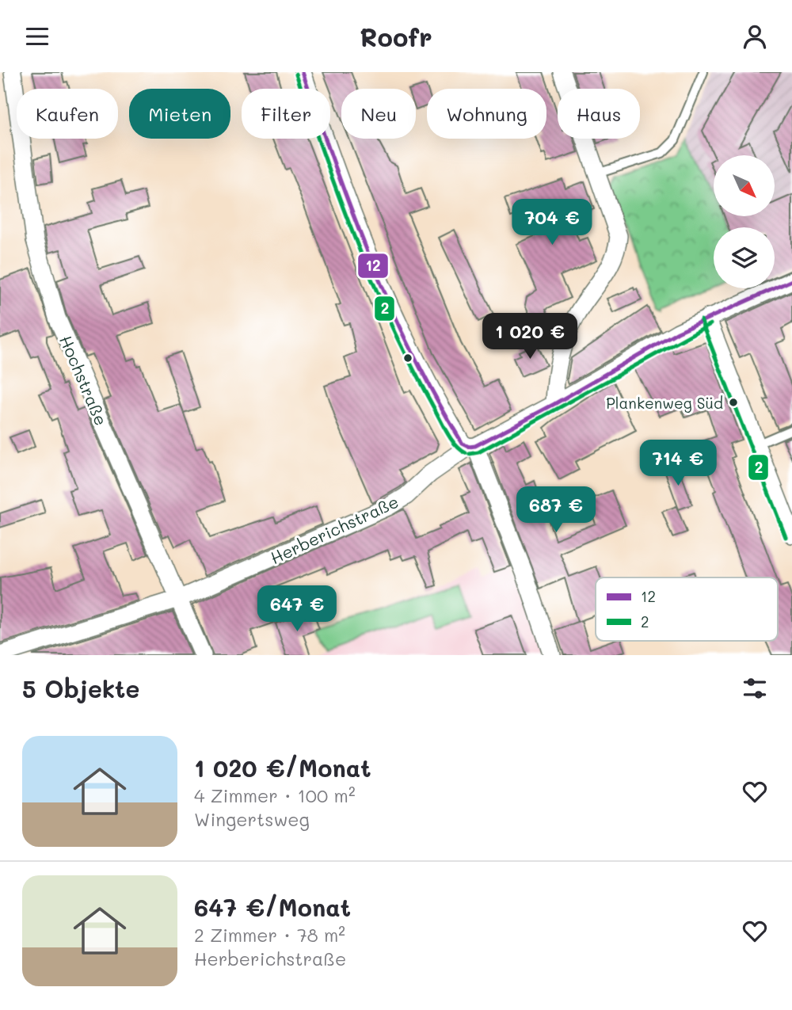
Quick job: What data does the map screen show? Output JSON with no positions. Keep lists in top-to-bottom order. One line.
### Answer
{"streets":{"street":["Hochstraße","Herberichstraße"]},"crossings":[["Hochstraße","Herberichstraße"]],"places":["Plankenweg Süd"],"lines":["transit line 12","transit line 2"],"legend":["12","2"],"north":"bottom right","page":{"header":"Roofr","chip":["Kaufen","Mieten","Filter","Neu","Wohnung","Haus"],"price":["704 €","1 020 €","714 €","687 €","647 €"],"heading":"5 Objekte","list":[{"name":"1 020 €/Monat","note":"4 Zimmer · 100 m² · Wingertsweg"},{"name":"647 €/Monat","note":"2 Zimmer · 78 m² · Herberichstraße"}]}}
